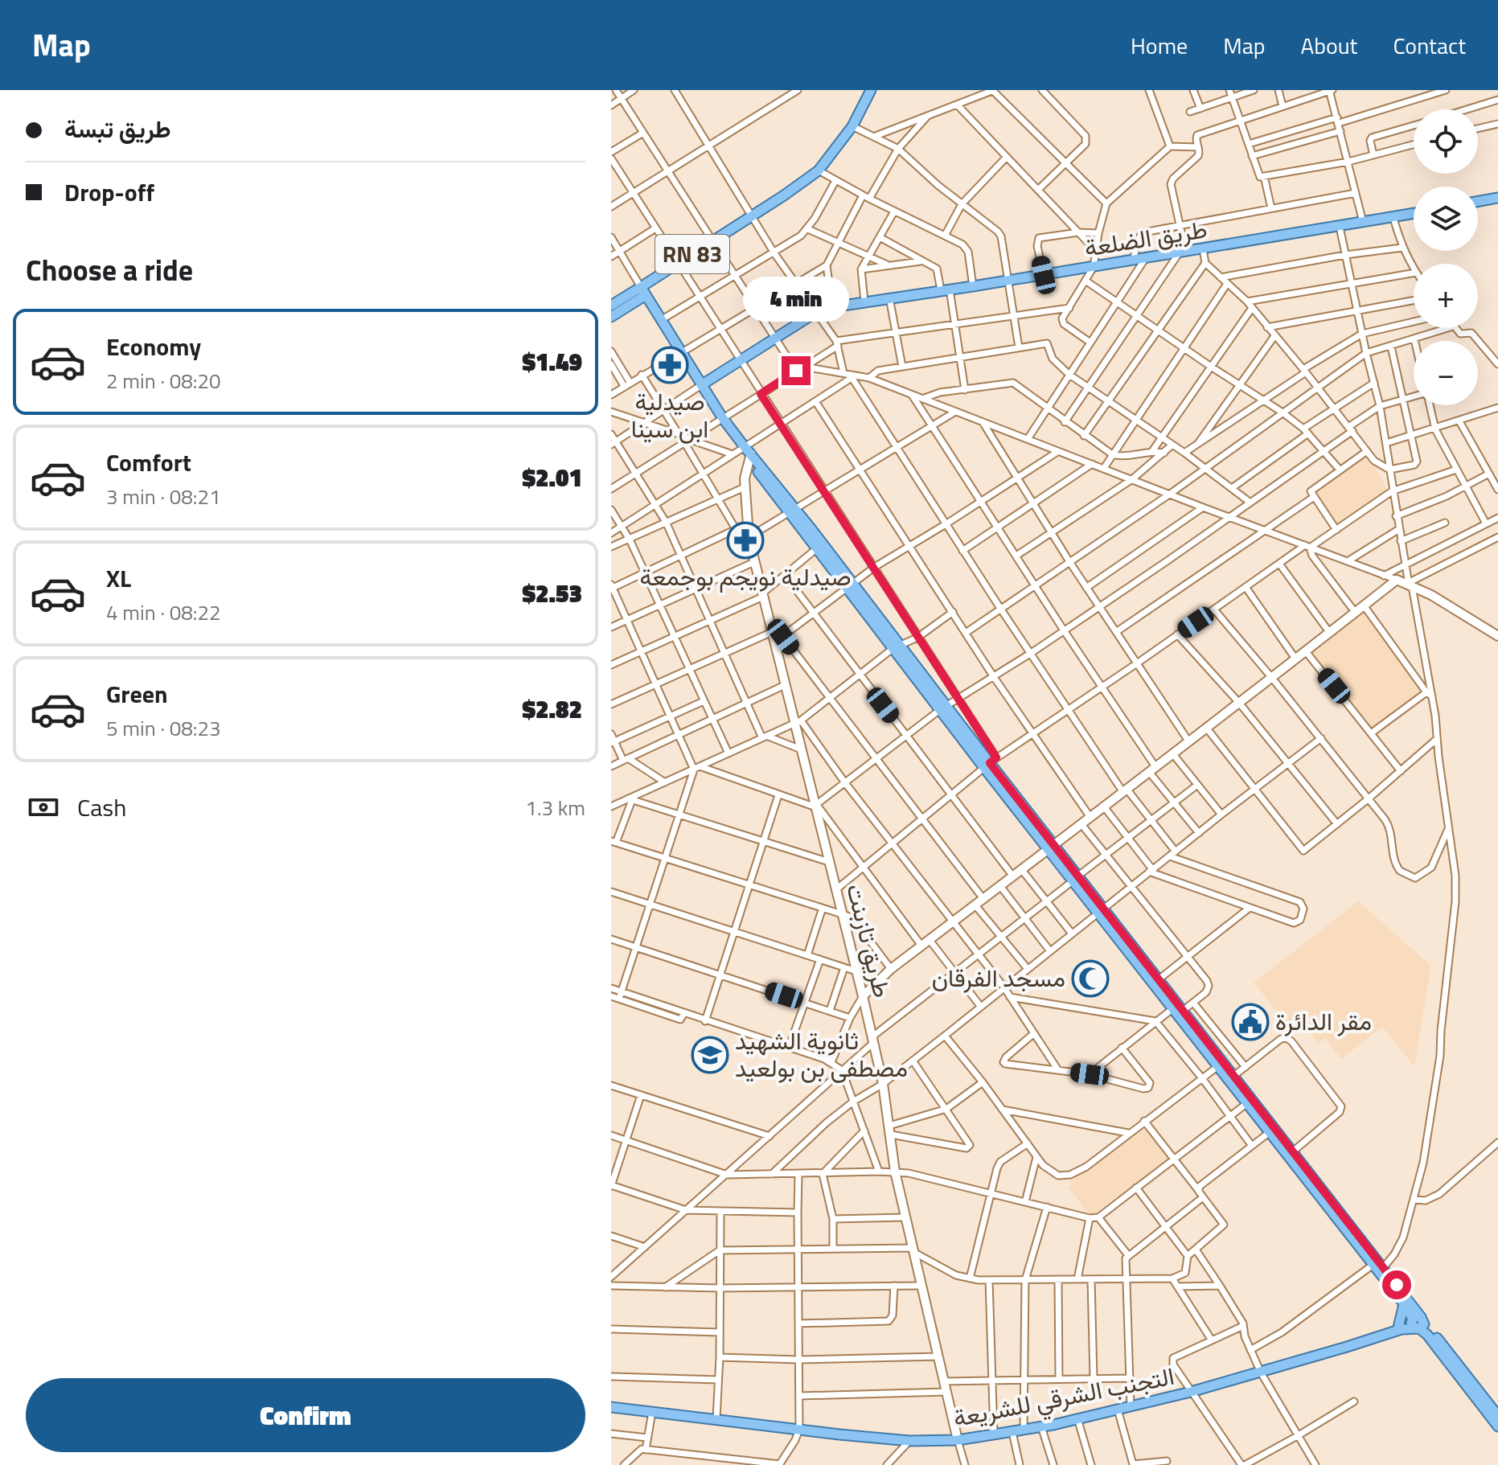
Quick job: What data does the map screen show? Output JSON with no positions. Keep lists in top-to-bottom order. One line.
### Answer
{"streets":{"main road":["طريق الضلعة","RN 83","التجنب الشرقي للشريعة"],"street":["طريق تازبنت"]},"crossings":[["طريق الضلعة","RN 83"],["RN 83","طريق تازبنت"],["RN 83","التجنب الشرقي للشريعة"],["طريق تازبنت","التجنب الشرقي للشريعة"]],"places":{"pharmacy":["صيدلية ابن سينا","صيدلية نويجم بوجمعة"],"mosque":["مسجد الفرقان"],"public building":["مقر الدائرة"],"school or university":["ثانوية الشهيد مصطفى بن بولعيد"]},"page":{"header":"Map","nav":["Home","Map","About","Contact"],"banner":["طريق تبسة","Drop-off"],"map_buttons":["+","−"],"heading":"Choose a ride","bubble":"4 min","list":[{"name":"Economy","note":"2 min · 08:20","value":"$1.49"},{"name":"Comfort","note":"3 min · 08:21","value":"$2.01"},{"name":"XL","note":"4 min · 08:22","value":"$2.53"},{"name":"Green","note":"5 min · 08:23","value":"$2.82"}],"pay":["Cash","1.3 km"],"buttons":"Confirm"}}
